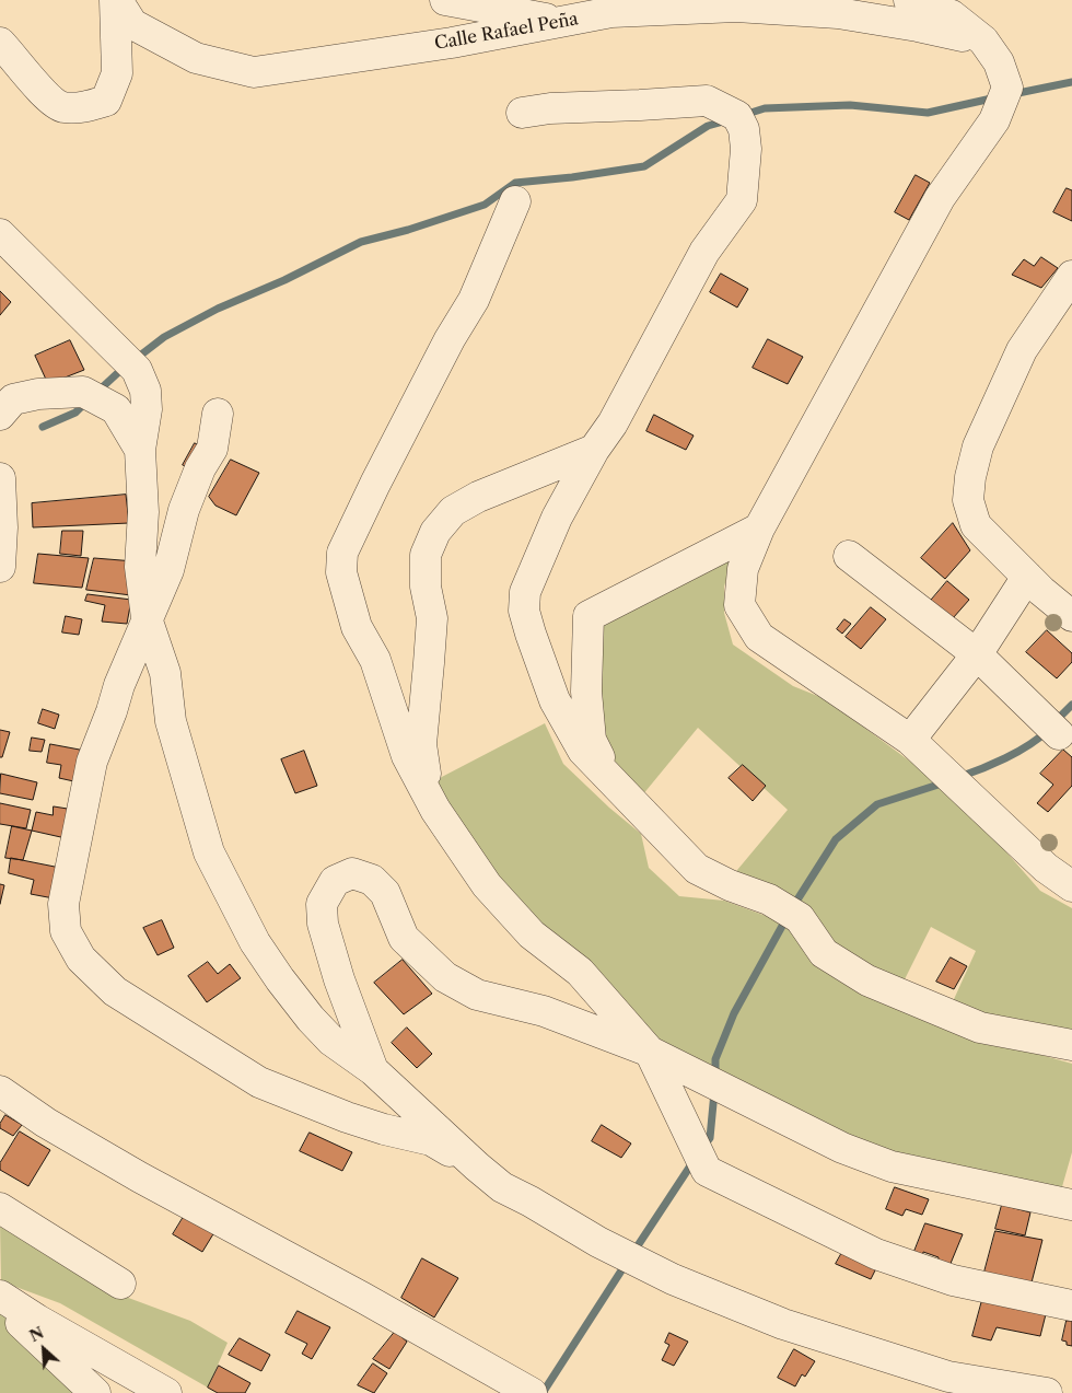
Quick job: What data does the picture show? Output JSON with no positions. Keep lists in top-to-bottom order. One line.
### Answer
{"streets":{"street":["Calle Rafael Peña"]},"north":"top left"}
